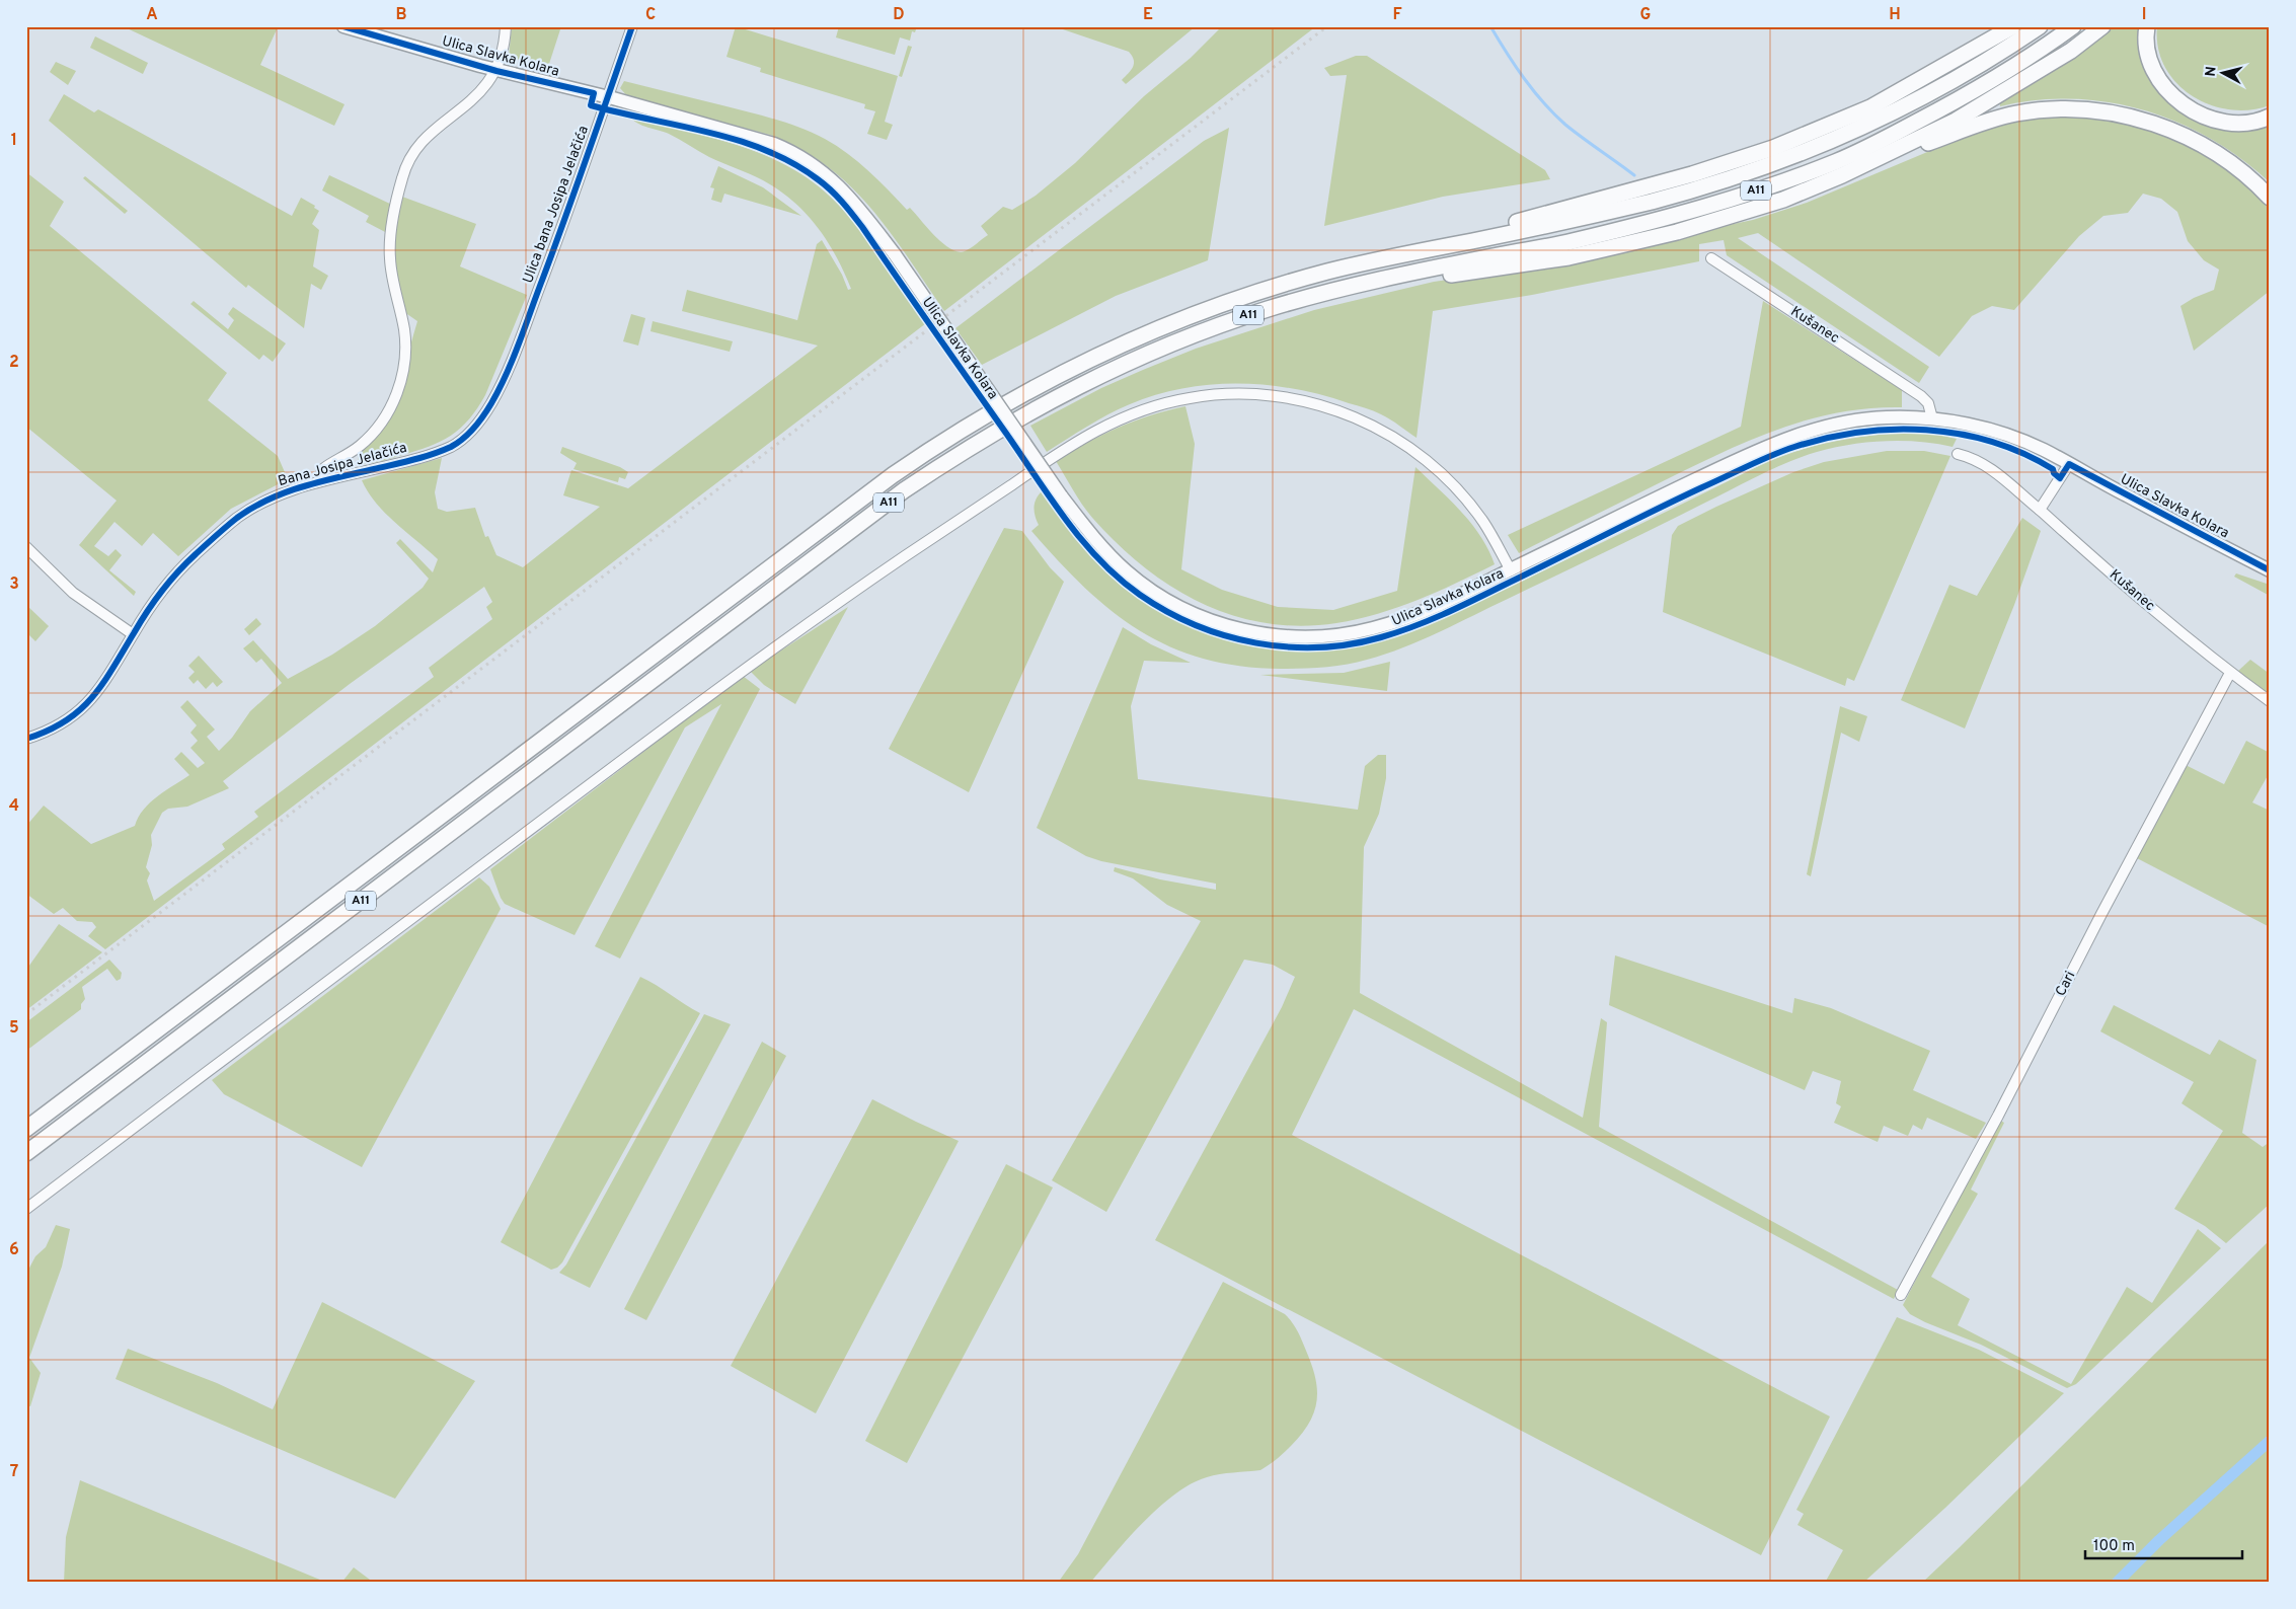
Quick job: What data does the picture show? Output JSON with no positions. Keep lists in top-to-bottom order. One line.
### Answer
{"streets":{"highway":["A11"],"main road":["Ulica Slavka Kolara"],"street":["Ulica bana Josipa Jelačića","Kušanec","Bana Josipa Jelačića","Cari"]},"crossings":[["Ulica Slavka Kolara","Ulica bana Josipa Jelačića"],["Ulica Slavka Kolara","Kušanec"],["Ulica bana Josipa Jelačića","Bana Josipa Jelačića"],["Kušanec","Cari"]],"scale_bar":"100 m","north":"left","grid":{"columns":["A","B","C","D","E","F","G","H","I"],"rows":["1","2","3","4","5","6","7"]}}
